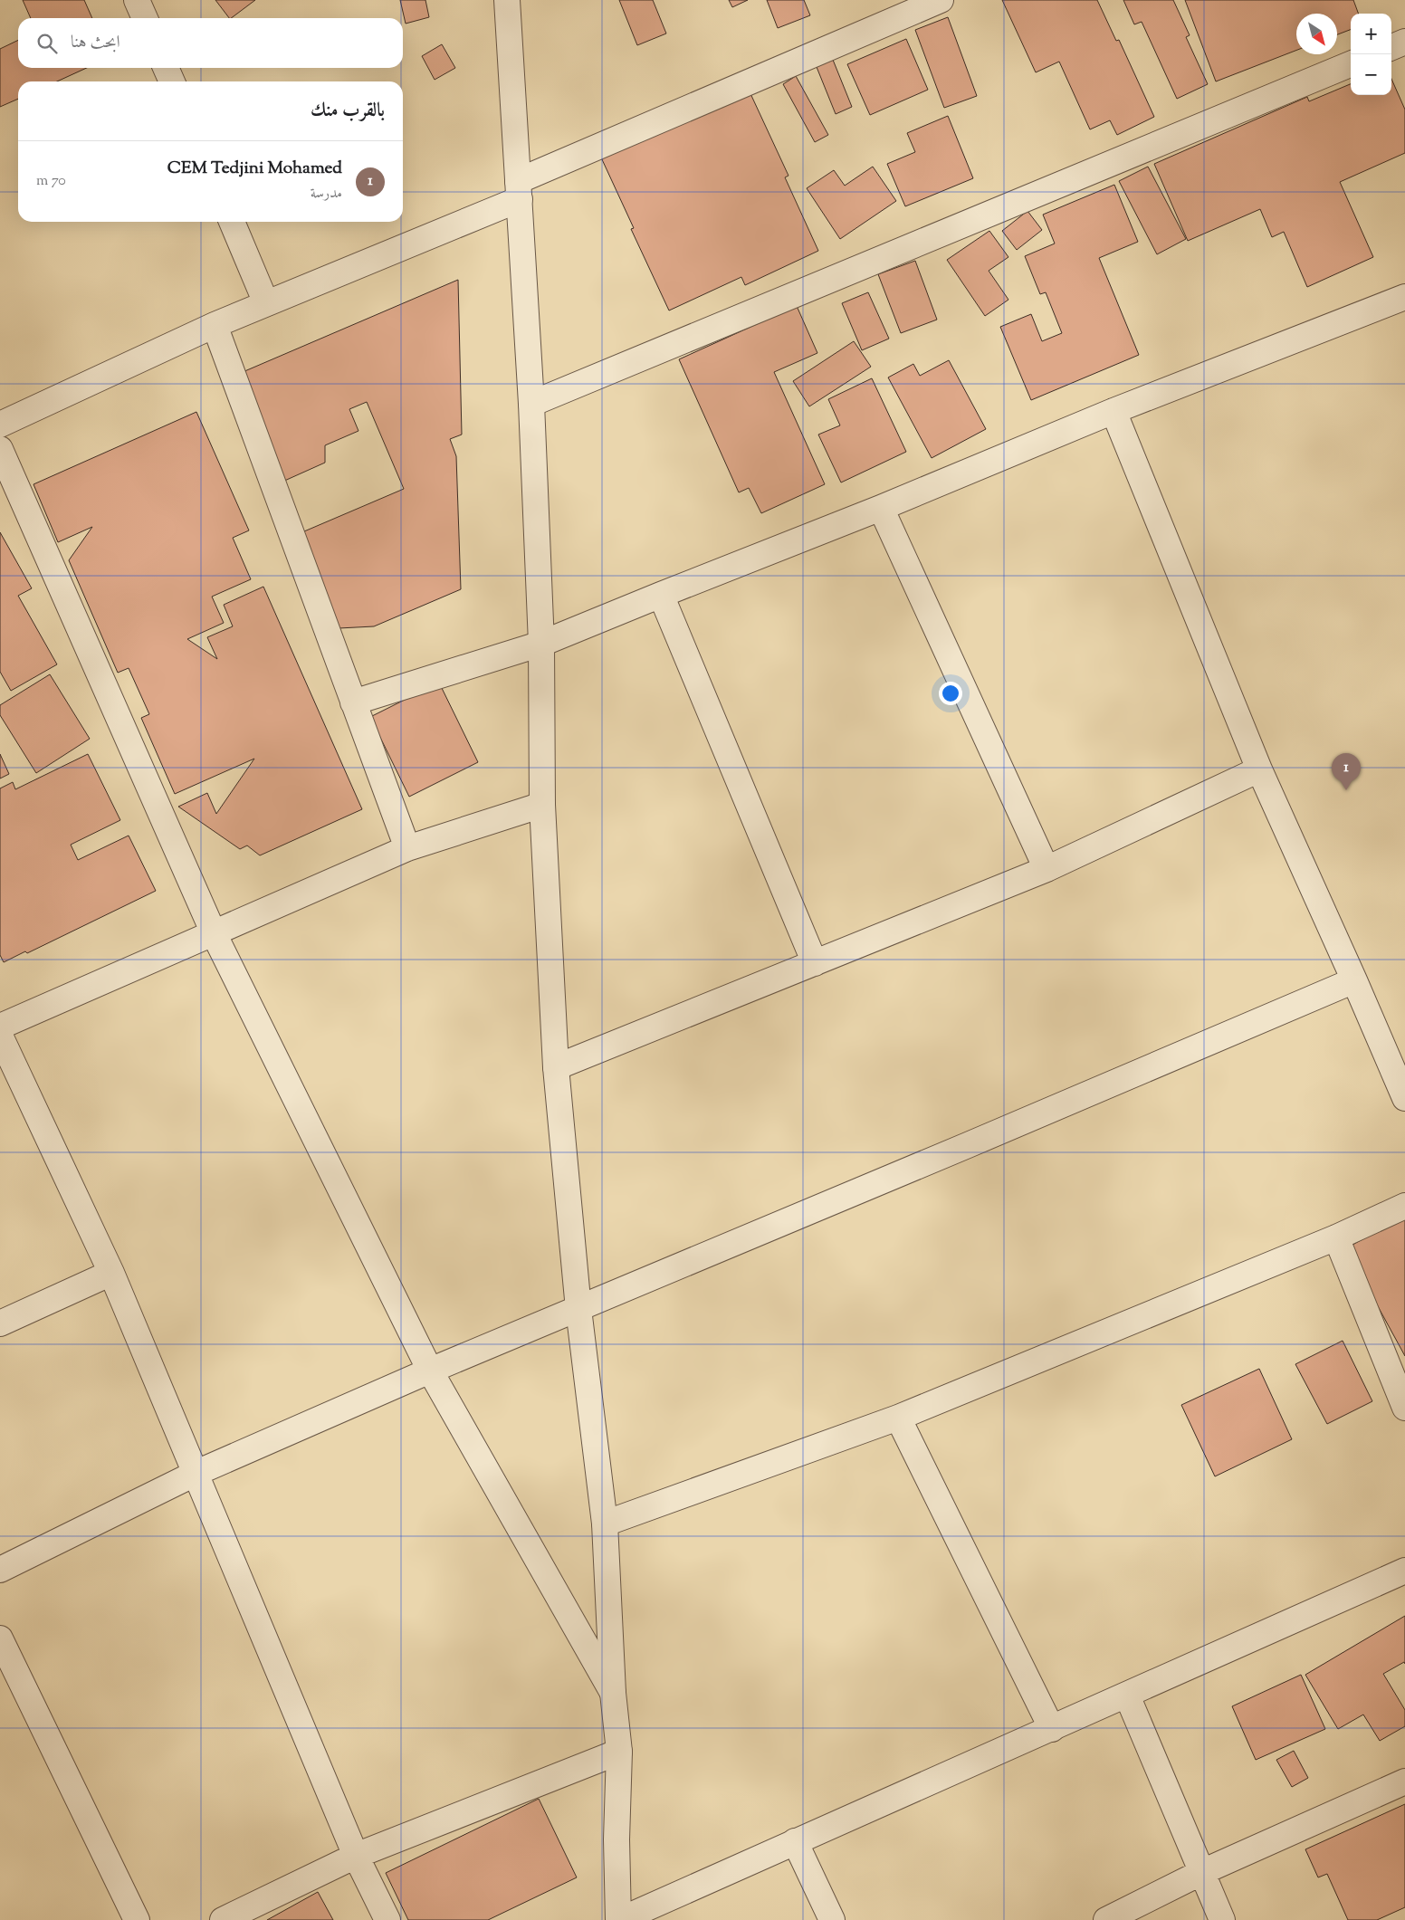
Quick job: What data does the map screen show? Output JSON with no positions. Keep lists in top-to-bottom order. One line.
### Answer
{"north":"bottom right","page":{"map_buttons":["+","−"],"search":"ابحث هنا","heading":"بالقرب منك","list":[{"mark":"1","name":"CEM Tedjini Mohamed","note":"مدرسة","value":"70 m"}],"pins":"1"}}
